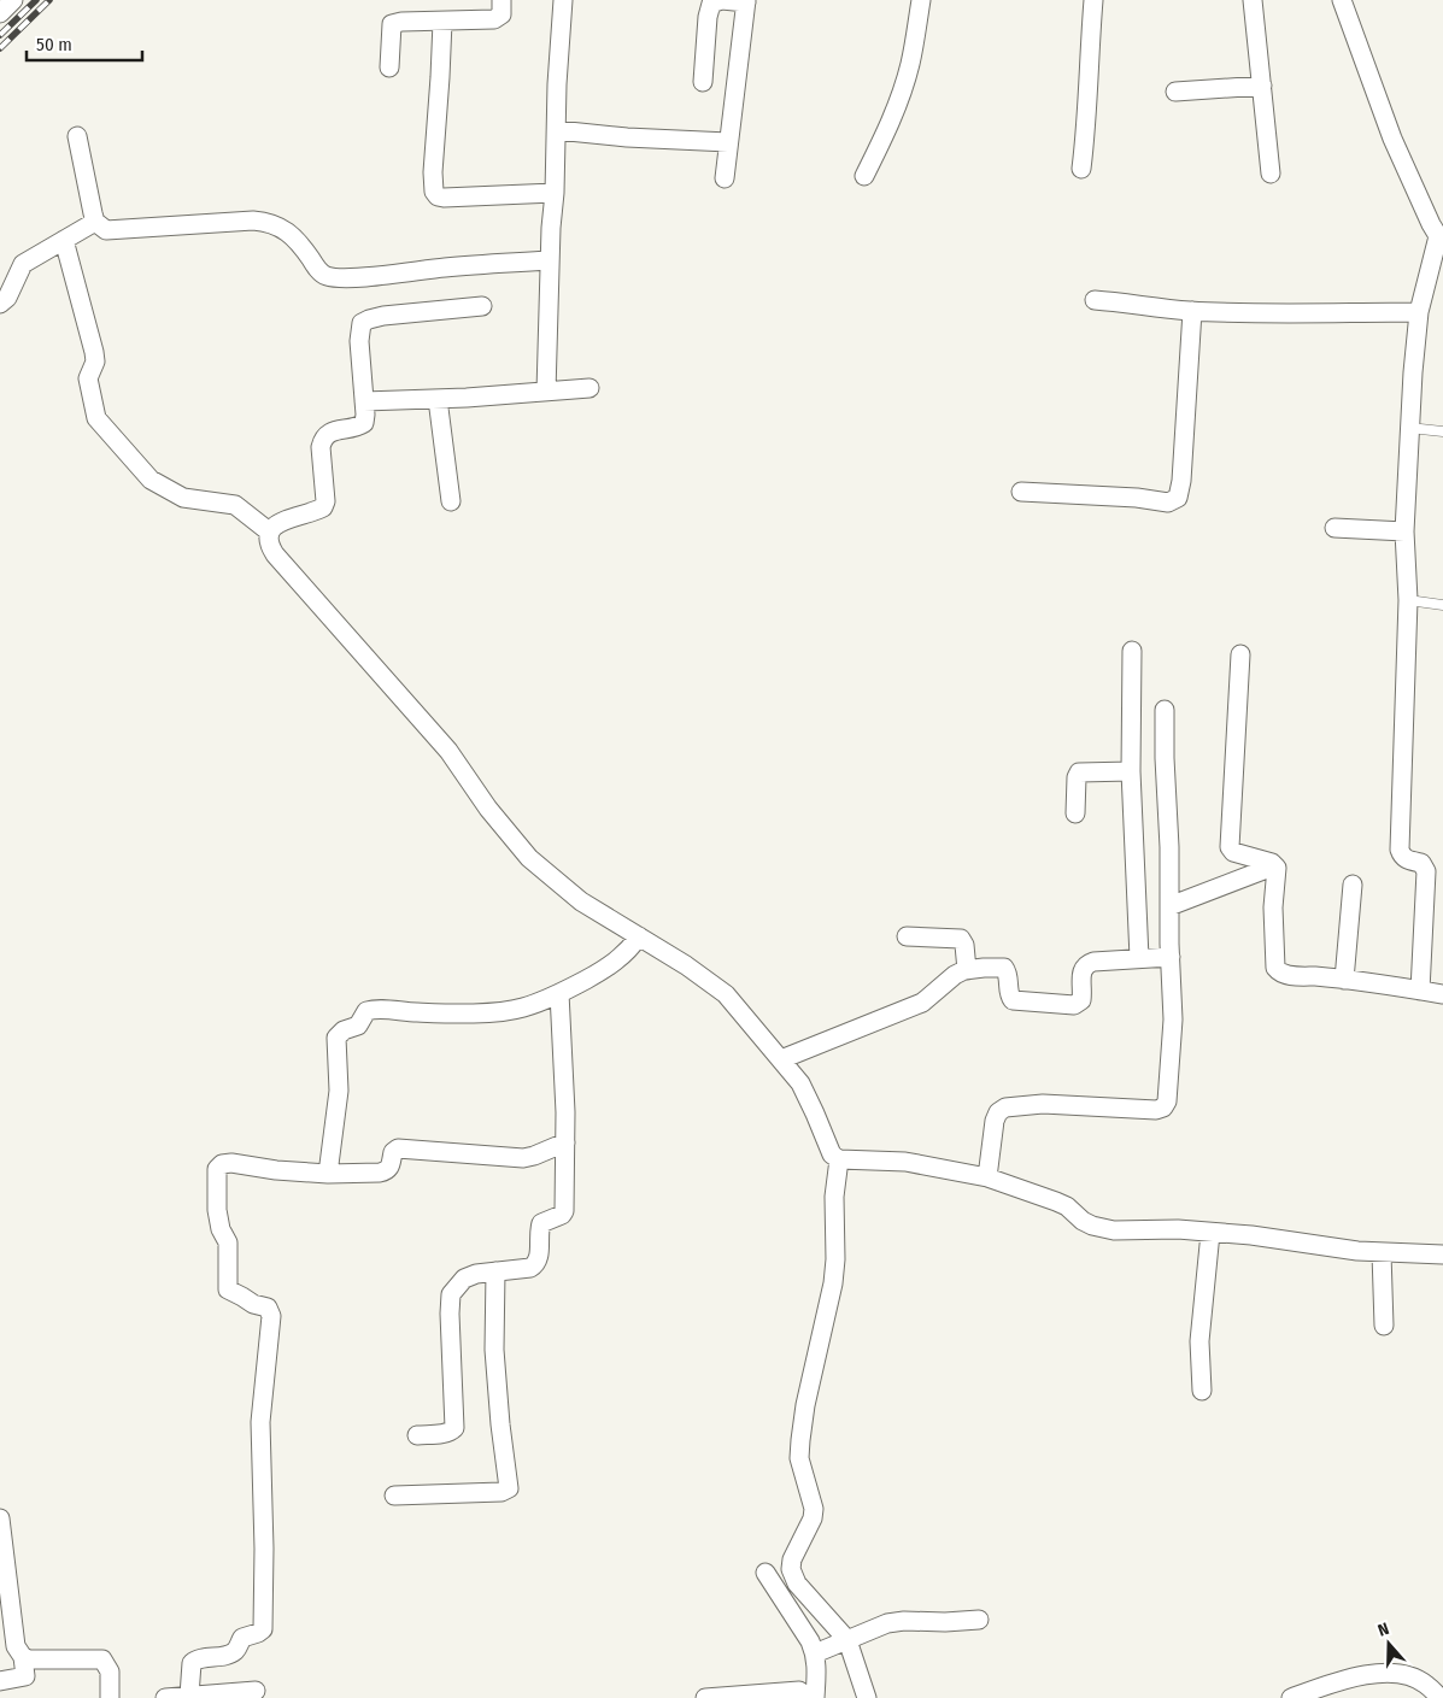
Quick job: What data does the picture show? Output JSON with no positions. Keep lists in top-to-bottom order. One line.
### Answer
{"scale_bar":"50 m","north":"top"}
